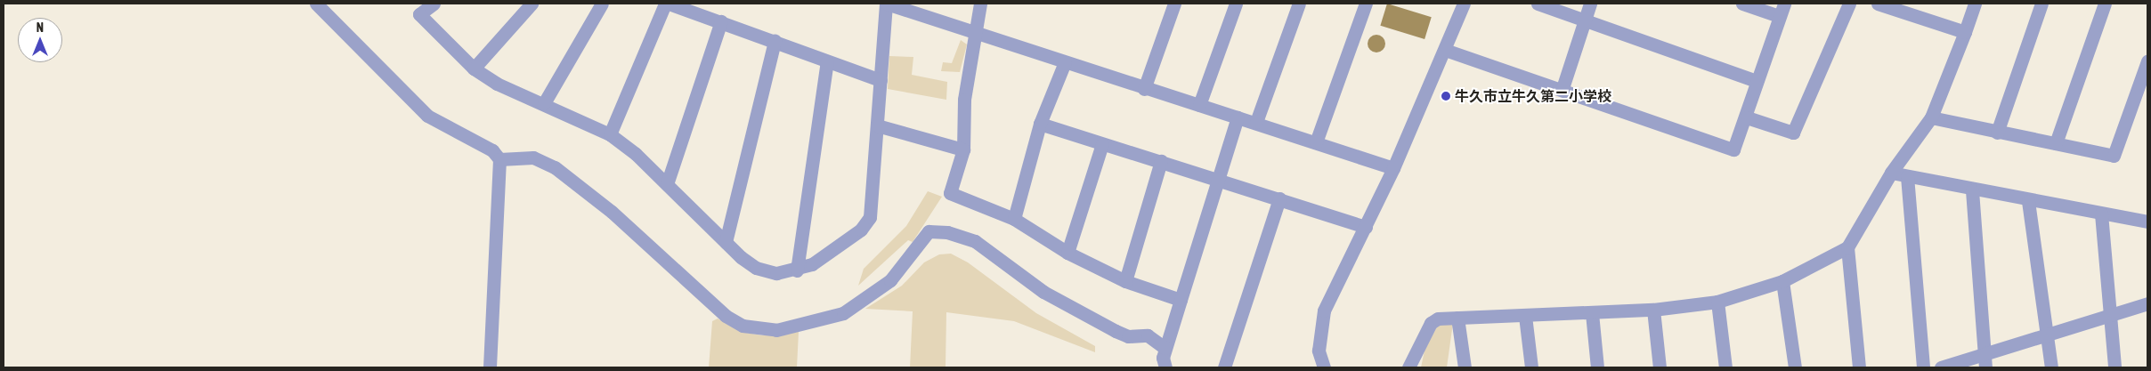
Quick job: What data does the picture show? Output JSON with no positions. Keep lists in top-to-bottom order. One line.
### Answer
{"places":["牛久市立牛久第二小学校"],"north":"top"}
